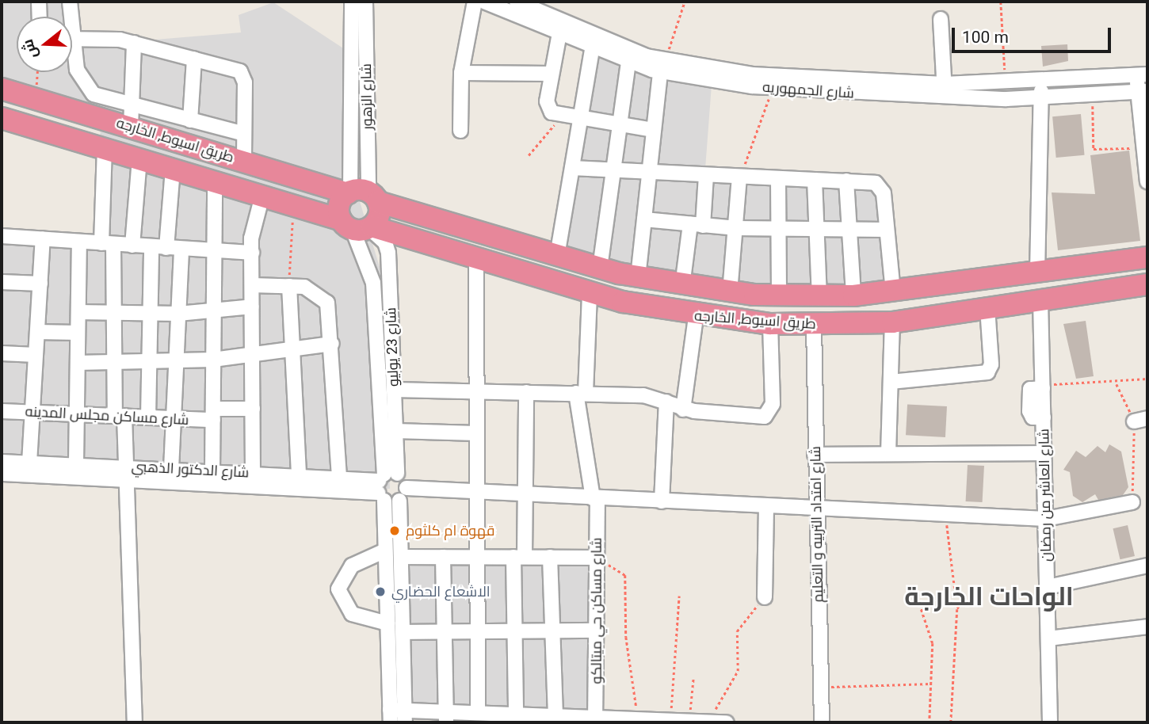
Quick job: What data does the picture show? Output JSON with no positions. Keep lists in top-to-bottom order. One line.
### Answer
{"streets":{"highway":["طريق اسيوط, الخارجه"],"street":["شارع الجمهوريه","شارع الزهور","شارع 23 يوليو","شارع مساكن مجلس المدينه","شارع الدكتور الذهبي","شارع العاشر من رمضان","شارع امتداد التربيه و التعليم","شارع مساكن حي ميتالكو"]},"crossings":[["شارع الزهور","طريق اسيوط, الخارجه"],["طريق اسيوط, الخارجه","شارع 23 يوليو"],["طريق اسيوط, الخارجه","شارع العاشر من رمضان"],["طريق اسيوط, الخارجه","شارع امتداد التربيه و التعليم"],["طريق اسيوط, الخارجه","شارع مساكن حي ميتالكو"],["شارع 23 يوليو","شارع الدكتور الذهبي"]],"districts":["الواحات الخارجة"],"places":["قهوة ام كلثوم","الاشعاع الحضاري"],"scale_bar":"100 m","north":"left"}
